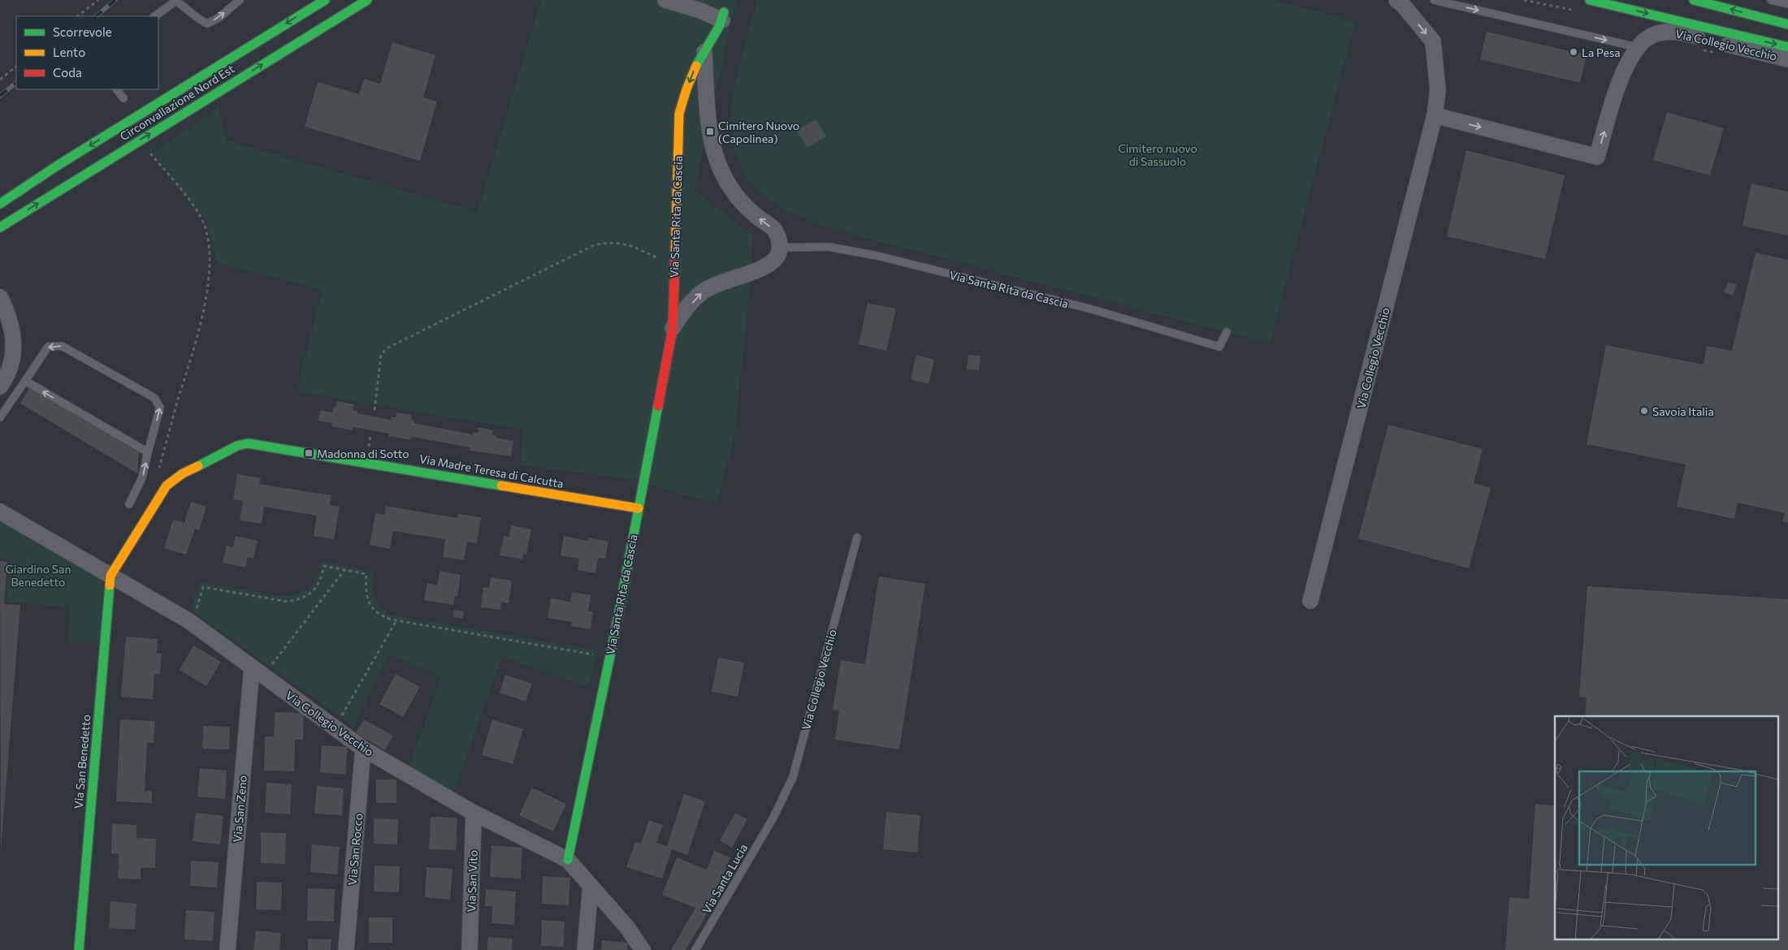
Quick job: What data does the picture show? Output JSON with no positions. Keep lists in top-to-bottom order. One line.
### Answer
{"streets":{"street":["Via Collegio Vecchio","Circonvallazione Nord Est","Via Santa Rita da Cascia","Via Madre Teresa di Calcutta","Via San Benedetto","Via San Zeno","Via San Rocco","Via San Vito"],"lane":["Via Santa Lucia"]},"crossings":[["Via Collegio Vecchio","Via Santa Rita da Cascia"],["Via Collegio Vecchio","Via Madre Teresa di Calcutta"],["Via Collegio Vecchio","Via San Benedetto"],["Via Collegio Vecchio","Via San Zeno"],["Via Collegio Vecchio","Via San Rocco"],["Via Collegio Vecchio","Via Santa Lucia"],["Via Collegio Vecchio","Via San Vito"],["Via Santa Rita da Cascia","Via Madre Teresa di Calcutta"],["Via Madre Teresa di Calcutta","Via San Benedetto"]],"parks":["Cimitero nuovo di Sassuolo","Giardino San Benedetto"],"places":{"other":["La Pesa","Savoia Italia"],"transit":["Cimitero Nuovo (Capolinea)","Madonna di Sotto"]},"legend":["Scorrevole","Lento","Coda"]}
